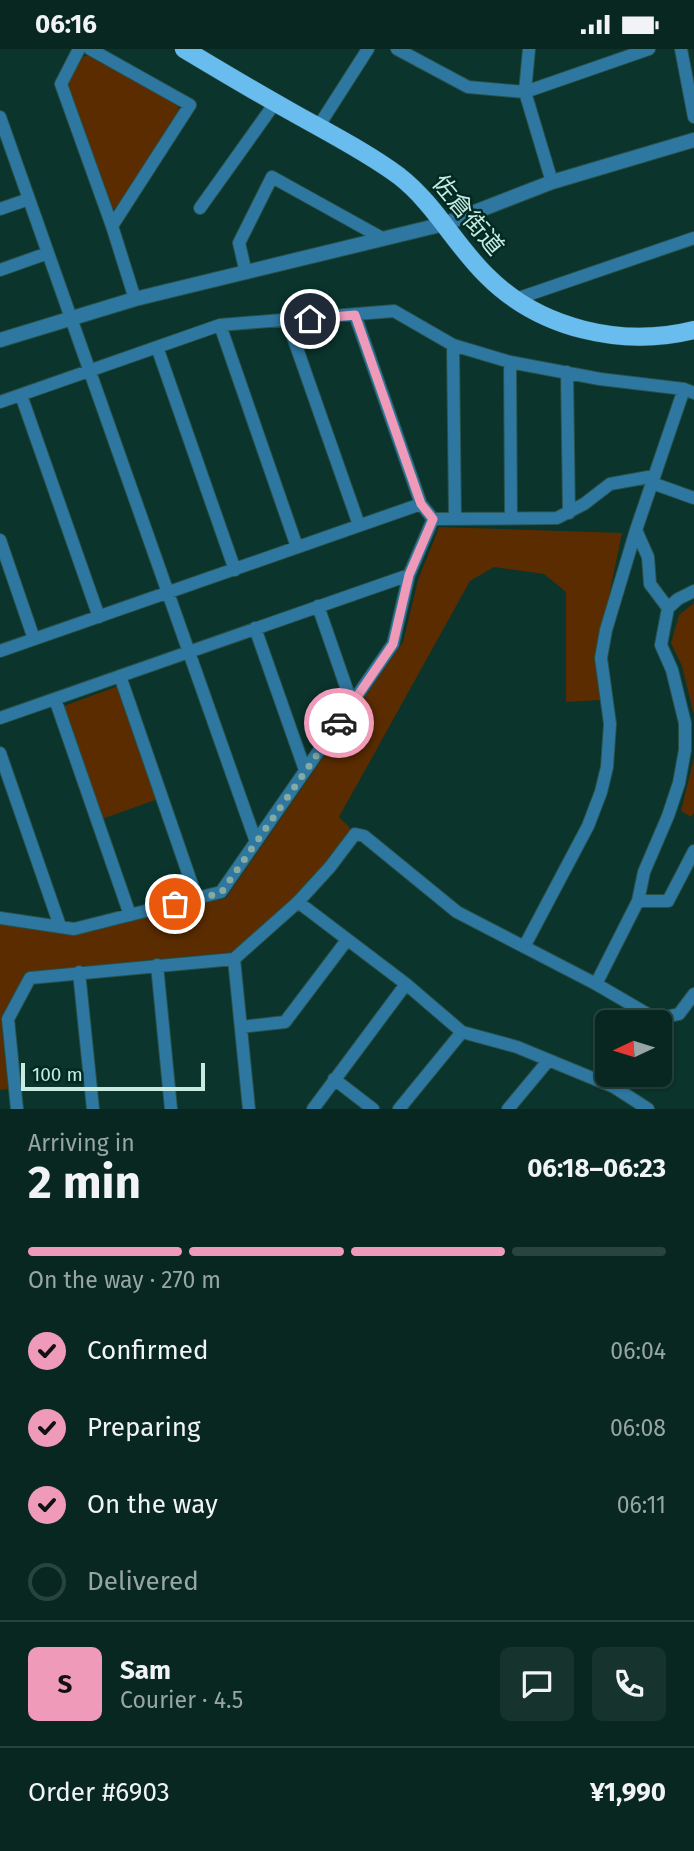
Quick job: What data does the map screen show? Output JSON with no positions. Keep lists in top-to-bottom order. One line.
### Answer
{"streets":{"main road":["佐倉街道"]},"scale_bar":"100 m","north":"left","page":{"status":"06:16","scale":"100 m","heading":["2 min","Arriving in","06:18–06:23"],"panel":["Sam","Courier · 4.5","Order #6903","¥1,990"],"bar":"On the way · 270 m","list":[["Confirmed","06:04"],["Preparing","06:08"],["On the way","06:11"],"Delivered"],"round":"S"}}
